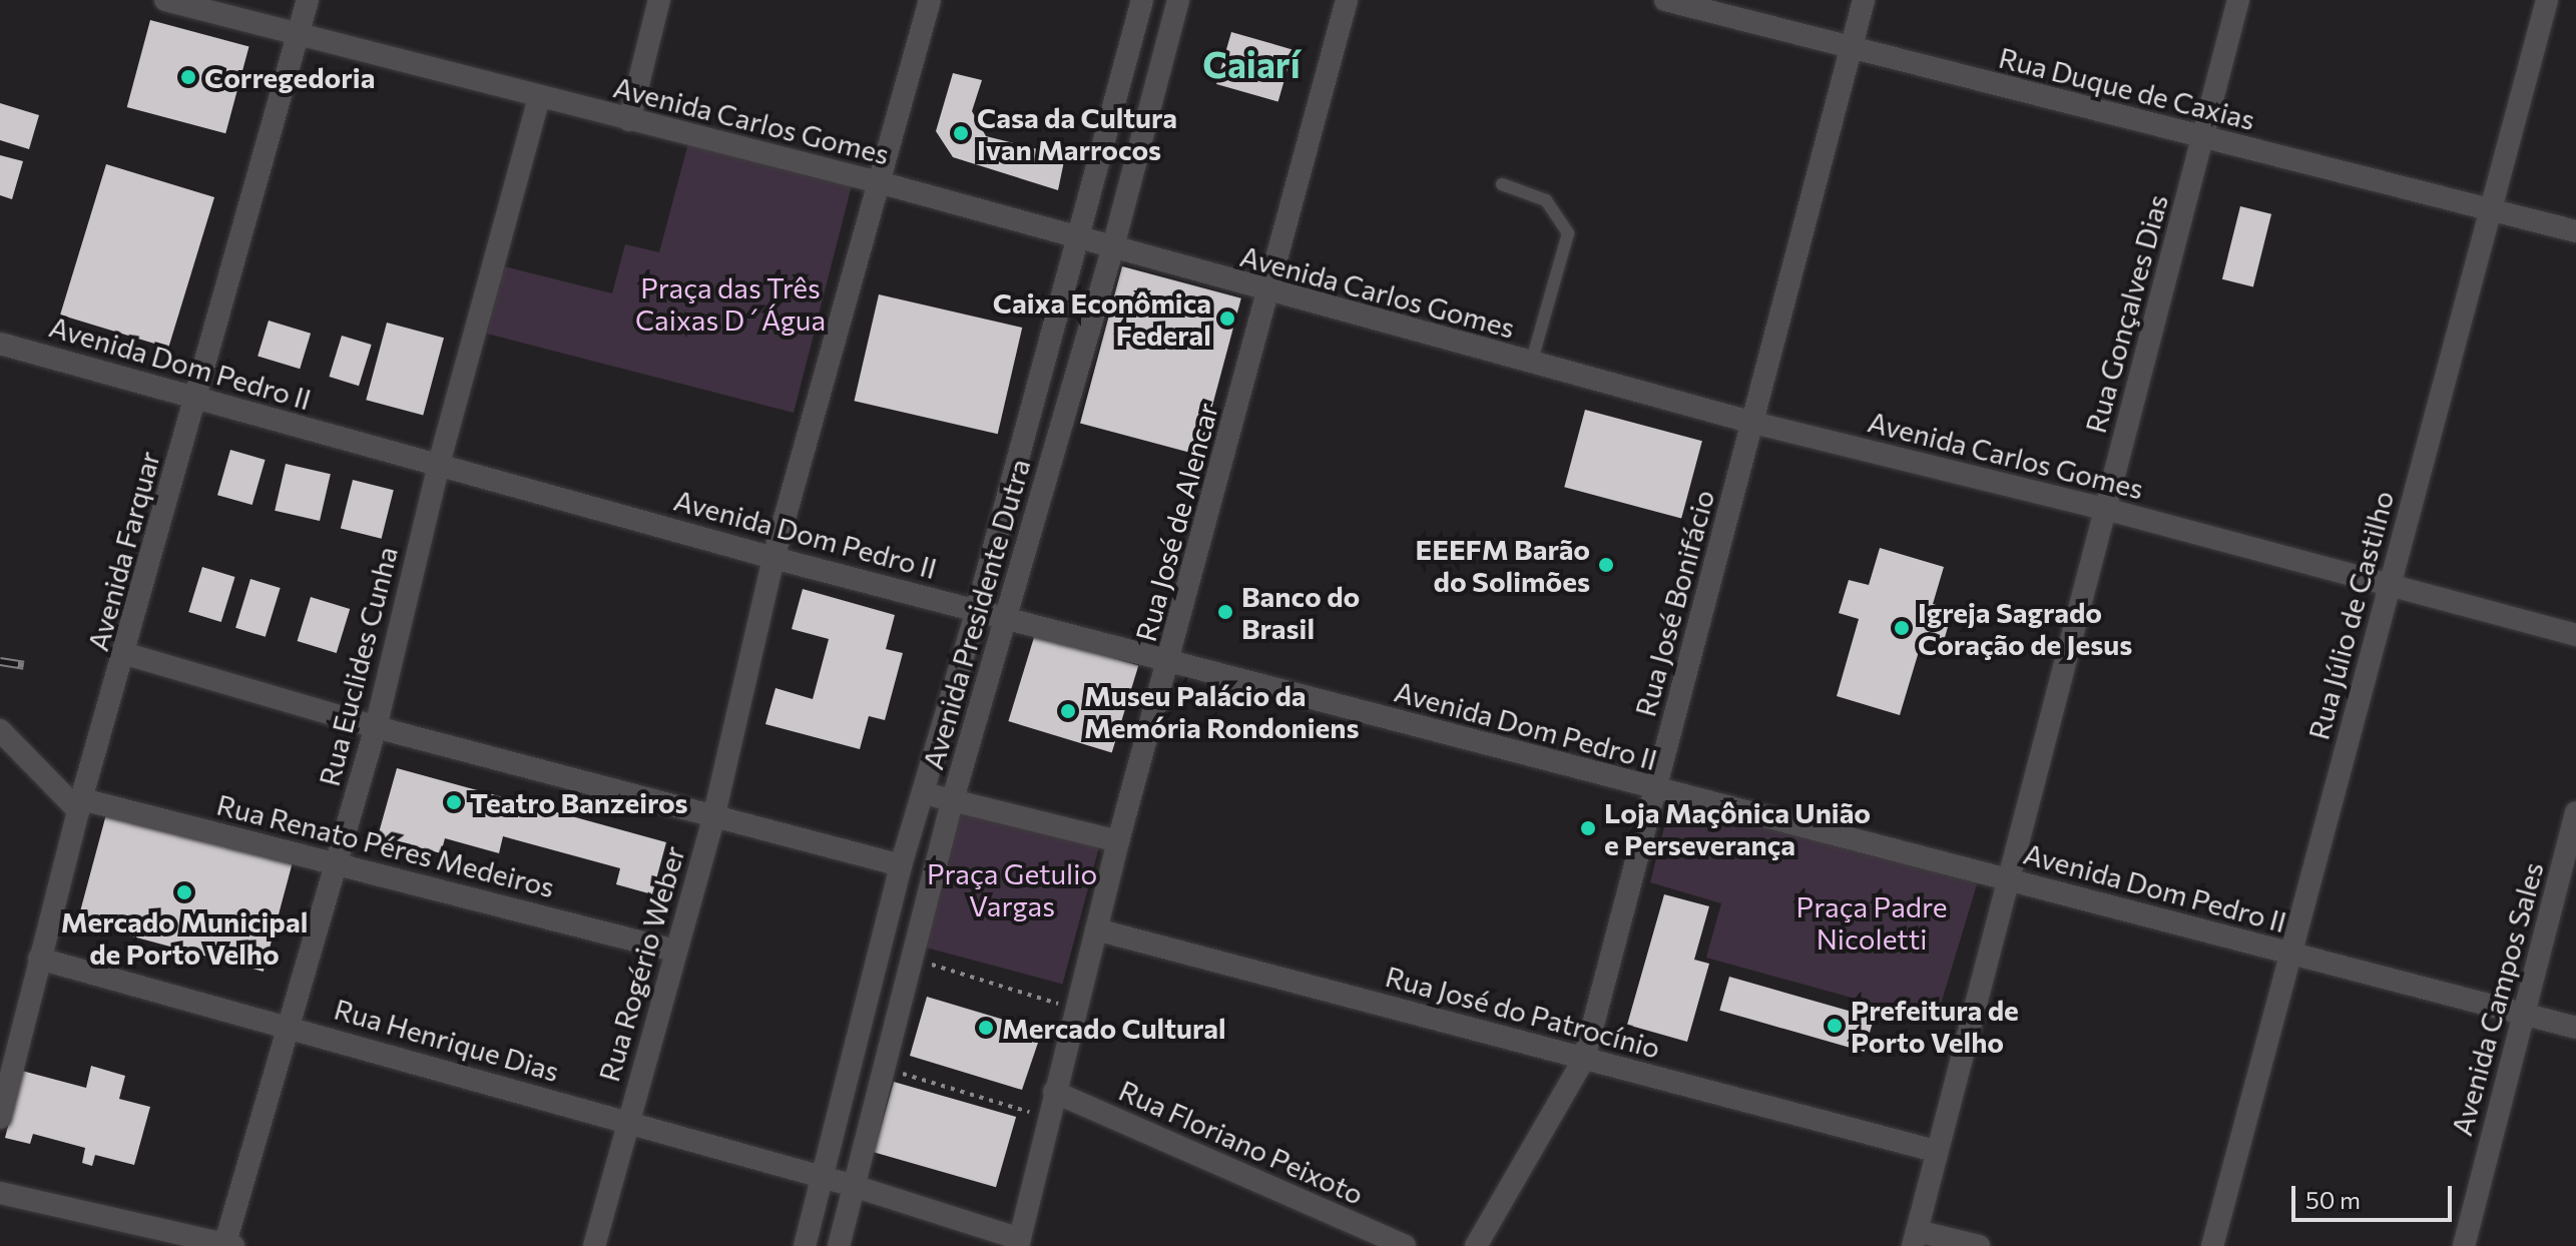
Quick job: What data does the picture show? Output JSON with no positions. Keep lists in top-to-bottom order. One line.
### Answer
{"streets":{"street":["Rua Duque de Caxias","Avenida Carlos Gomes","Rua Gonçalves Dias","Avenida Dom Pedro II","Rua José de Alencar","Avenida Farquar","Rua José Bonifácio","Avenida Presidente Dutra","Rua Júlio de Castilho","Rua Euclides Cunha","Rua Renato Péres Medeiros","Rua Rogério Weber","Avenida Campos Sales","Rua José do Patrocínio","Rua Henrique Dias","Rua Floriano Peixoto"]},"crossings":[["Rua Duque de Caxias","Rua Gonçalves Dias"],["Rua Duque de Caxias","Rua José Bonifácio"],["Rua Duque de Caxias","Rua Júlio de Castilho"],["Avenida Carlos Gomes","Rua Gonçalves Dias"],["Avenida Carlos Gomes","Rua José de Alencar"],["Avenida Carlos Gomes","Avenida Farquar"],["Avenida Carlos Gomes","Rua José Bonifácio"],["Avenida Carlos Gomes","Avenida Presidente Dutra"],["Avenida Carlos Gomes","Rua Júlio de Castilho"],["Avenida Carlos Gomes","Rua Euclides Cunha"],["Avenida Carlos Gomes","Rua Rogério Weber"],["Rua Gonçalves Dias","Avenida Dom Pedro II"],["Rua Gonçalves Dias","Rua José do Patrocínio"],["Avenida Dom Pedro II","Rua José de Alencar"],["Avenida Dom Pedro II","Avenida Farquar"],["Avenida Dom Pedro II","Rua José Bonifácio"],["Avenida Dom Pedro II","Avenida Presidente Dutra"],["Avenida Dom Pedro II","Rua Júlio de Castilho"],["Avenida Dom Pedro II","Rua Euclides Cunha"],["Avenida Dom Pedro II","Rua Rogério Weber"],["Avenida Dom Pedro II","Avenida Campos Sales"],["Rua José de Alencar","Rua José do Patrocínio"],["Rua José de Alencar","Rua Henrique Dias"],["Rua José de Alencar","Rua Floriano Peixoto"],["Avenida Farquar","Rua Renato Péres Medeiros"],["Avenida Farquar","Rua Henrique Dias"],["Rua José Bonifácio","Rua José do Patrocínio"],["Avenida Presidente Dutra","Rua Henrique Dias"],["Rua Euclides Cunha","Rua Renato Péres Medeiros"],["Rua Euclides Cunha","Rua Henrique Dias"],["Rua Renato Péres Medeiros","Rua Rogério Weber"],["Rua Rogério Weber","Rua Henrique Dias"]],"districts":["Caiarí"],"parks":["Praça das Três Caixas D´Água","Praça Getulio Vargas","Praça Padre Nicoletti"],"places":["Corregedoria","Casa da Cultura Ivan Marrocos","Caixa Econômica Federal","EEEFM Barão do Solimões","Banco do Brasil","Igreja Sagrado Coração de Jesus","Museu Palácio da Memória Rondoniens","Teatro Banzeiros","Loja Maçônica União e Perseverança","Mercado Municipal de Porto Velho","Prefeitura de Porto Velho","Mercado Cultural"],"scale_bar":"50 m"}
